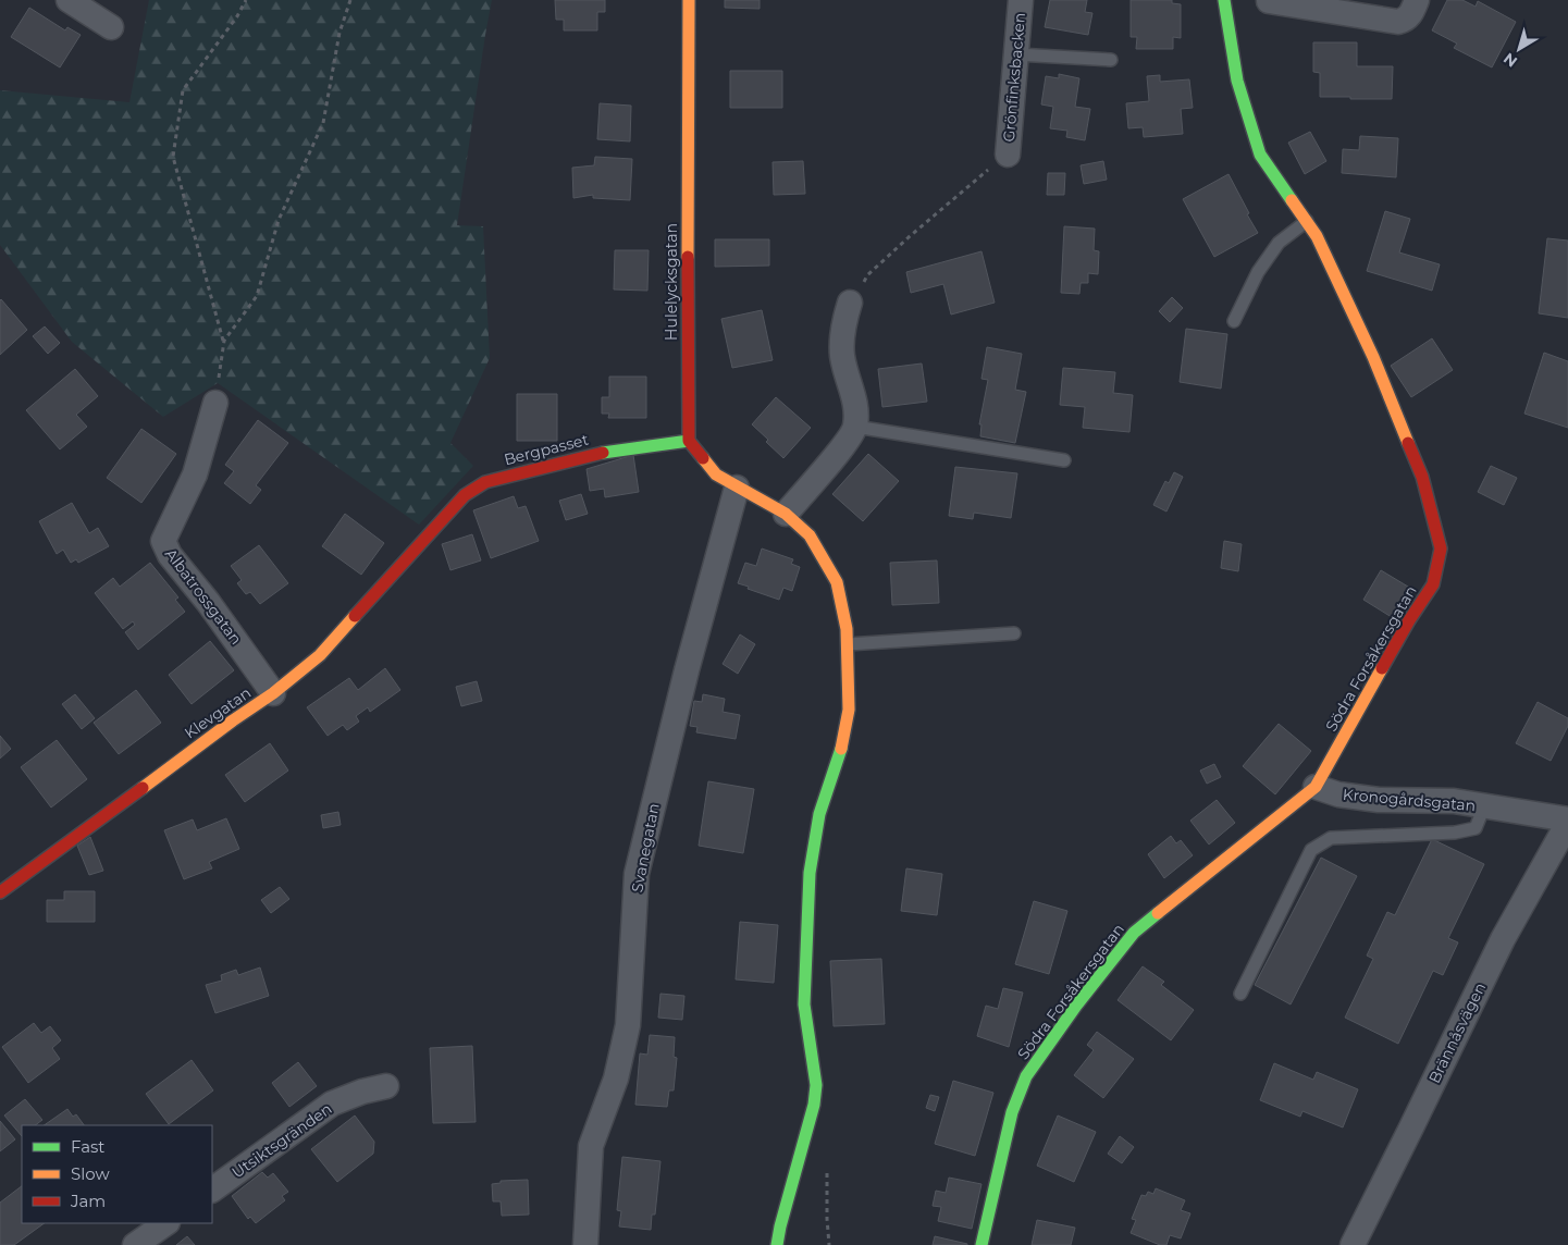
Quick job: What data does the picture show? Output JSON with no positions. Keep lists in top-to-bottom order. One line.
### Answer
{"streets":{"street":["Grönfinksbacken","Hulelycksgatan","Bergpasset","Albatrossgatan","Södra Forsåkersgatan","Klevgatan","Kronogårdsgatan","Svanegatan","Brännåsvägen","Utsiktsgränden"]},"crossings":[["Hulelycksgatan","Bergpasset"],["Bergpasset","Klevgatan"],["Albatrossgatan","Klevgatan"],["Södra Forsåkersgatan","Kronogårdsgatan"],["Kronogårdsgatan","Brännåsvägen"]],"legend":["Fast","Slow","Jam"],"north":"bottom left"}
